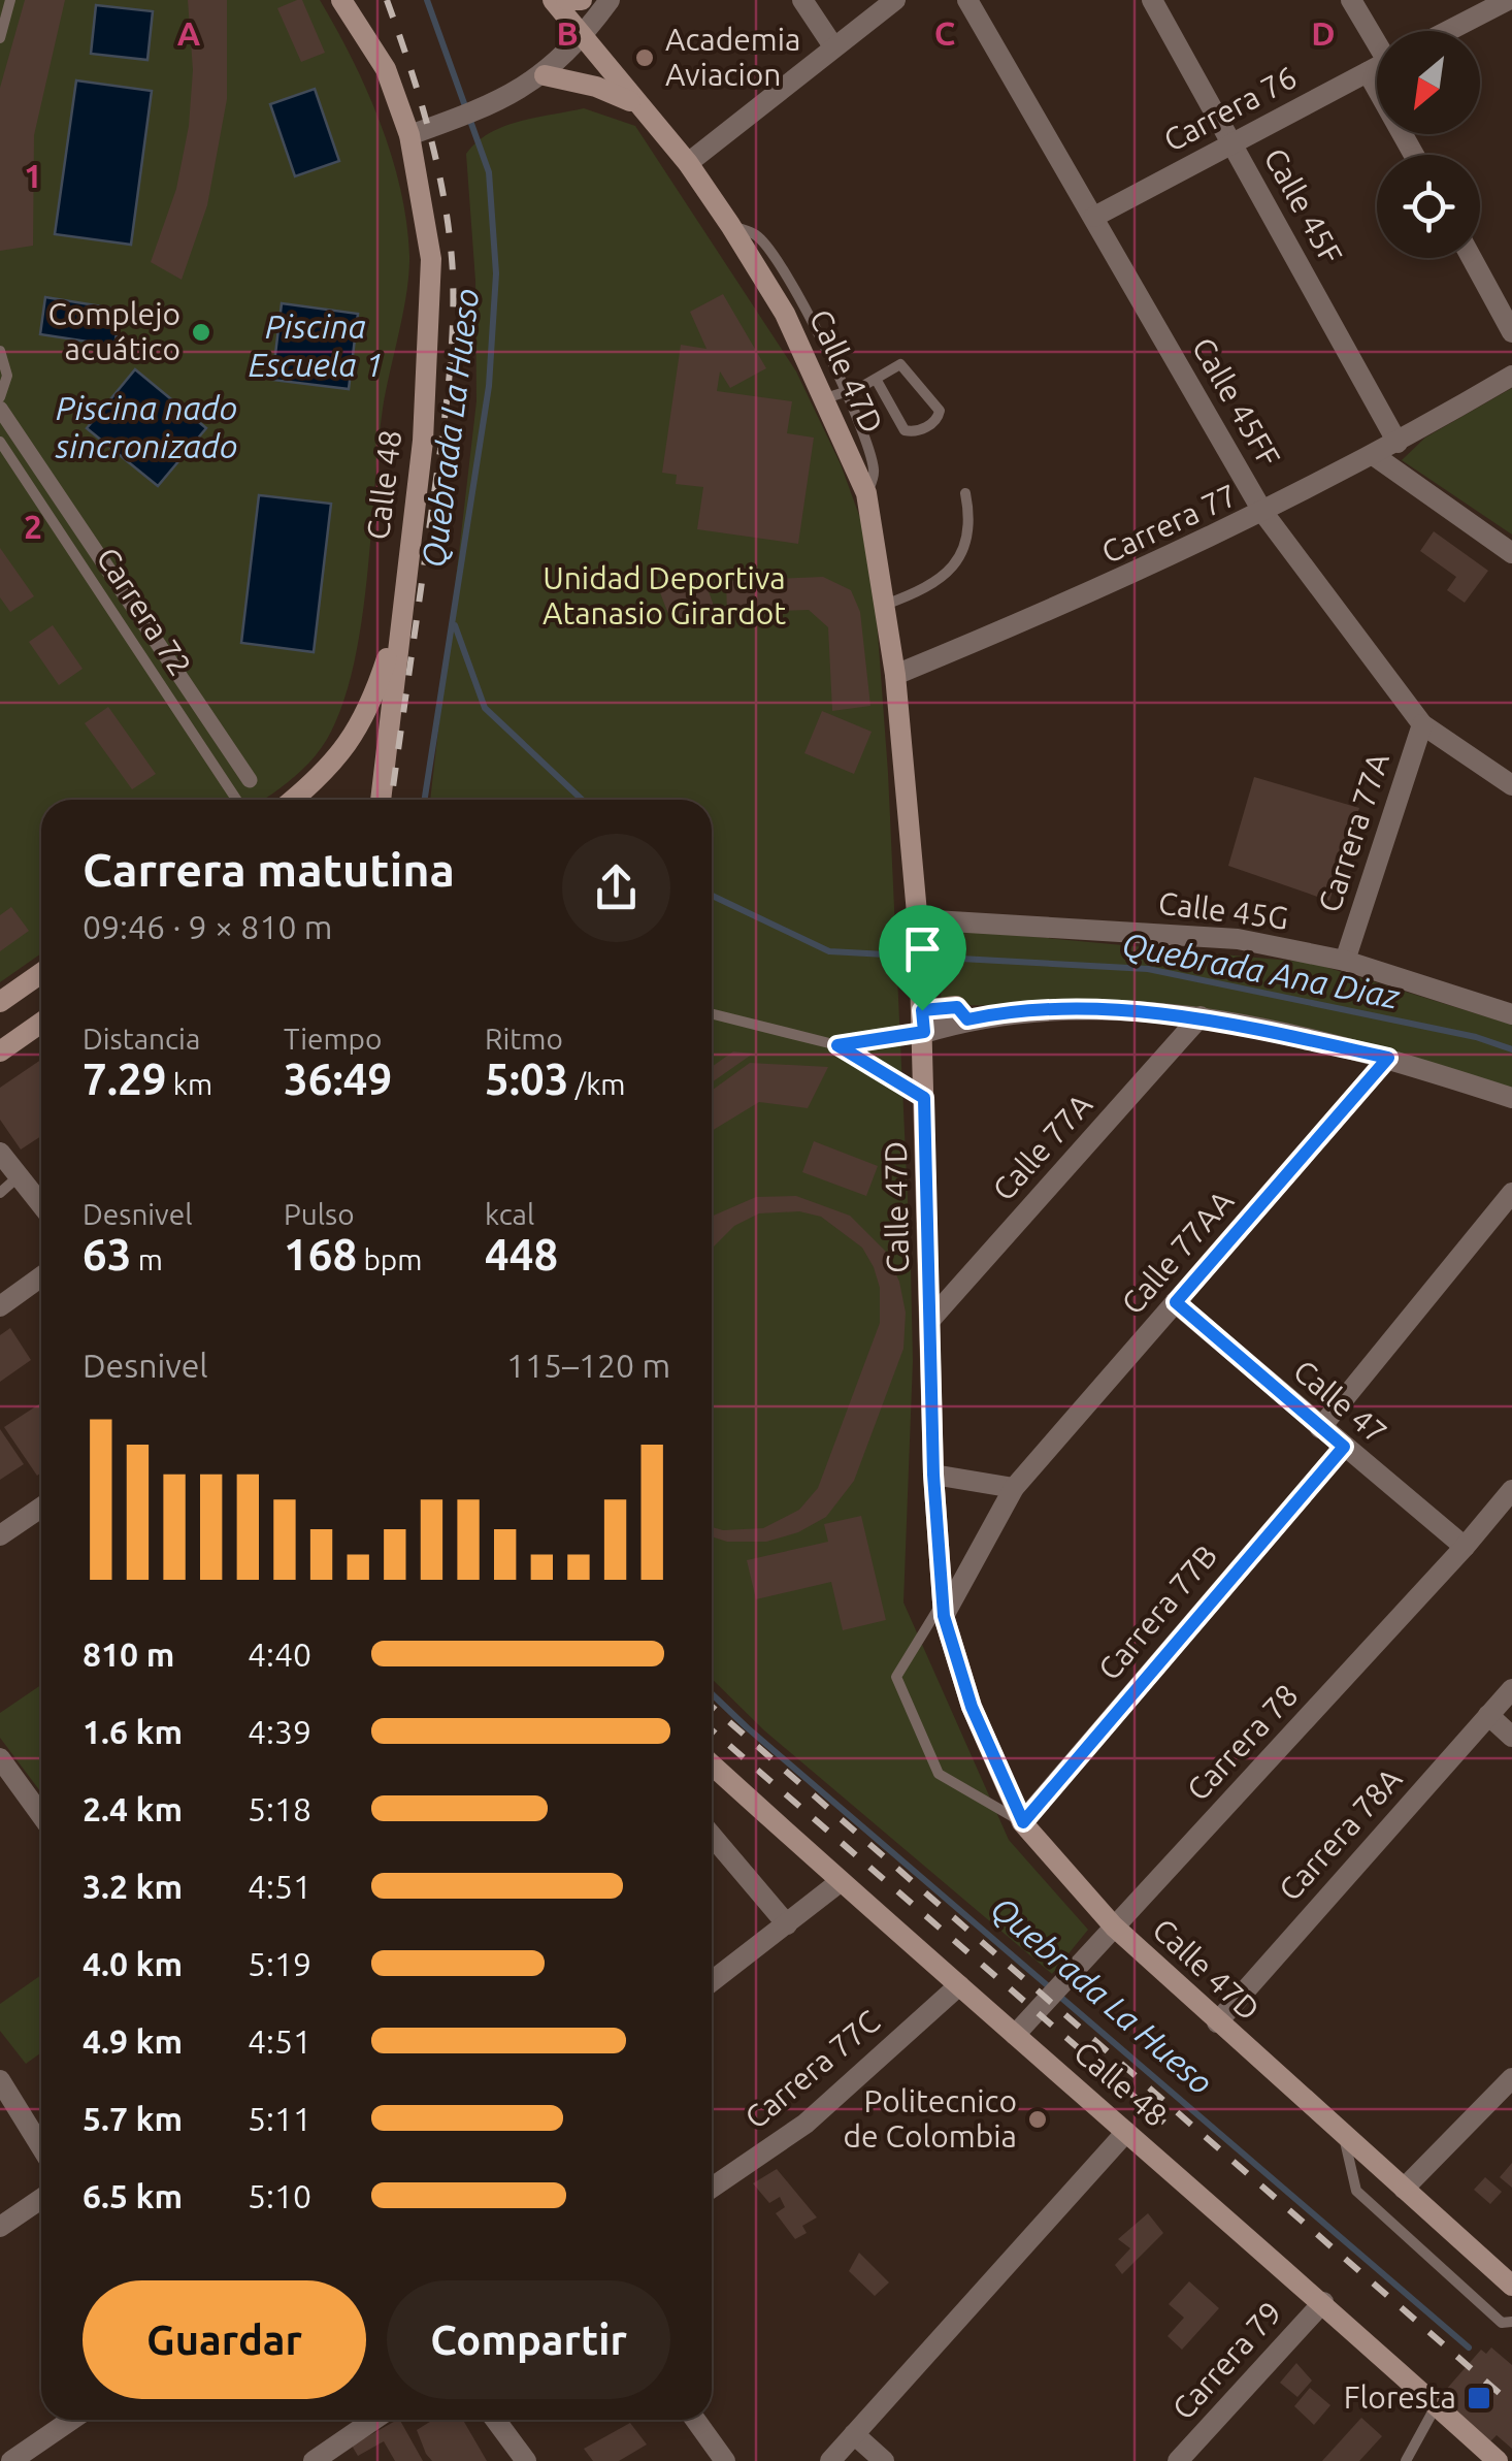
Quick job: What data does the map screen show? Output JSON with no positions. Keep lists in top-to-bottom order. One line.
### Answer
{"streets":{"main road":["Calle 47D","Calle 48"],"street":["Carrera 76","Calle 45F","Calle 45FF","Carrera 77","Carrera 77A","Calle 45G","Calle 77A","Calle 77AA","Calle 47","Carrera 77B","Carrera 78","Carrera 78A","Carrera 77C","Carrera 79"],"lane":["Carrera 72"]},"crossings":[["Carrera 76","Calle 45F"],["Carrera 76","Calle 45FF"],["Calle 45F","Carrera 77"],["Calle 47D","Carrera 77"],["Calle 47D","Calle 45G"],["Calle 47D","Calle 77A"],["Calle 47D","Calle 77AA"],["Calle 47D","Carrera 77B"],["Calle 47D","Carrera 78"],["Calle 47D","Carrera 78A"],["Calle 45FF","Carrera 77"],["Calle 45FF","Carrera 77A"],["Calle 48","Carrera 78"],["Calle 48","Carrera 77C"],["Calle 48","Carrera 79"],["Carrera 77A","Calle 45G"],["Calle 77AA","Calle 47"],["Calle 47","Carrera 77B"],["Calle 47","Carrera 78"]],"water":["Piscina Escuela 1","Piscina nado sincronizado","Quebrada La Hueso","Quebrada Ana Diaz"],"parks":["Unidad Deportiva Atanasio Girardot"],"places":{"other":["Academia Aviacion","Complejo acuático","Politecnico de Colombia"],"transit":["Floresta"]},"north":"bottom left","page":{"heading":["Carrera matutina","09:46 · 9 × 810 m"],"stats":[["Distancia","7.29 km"],["Tiempo","36:49"],["Ritmo","5:03 /km"],["Desnivel","63 m"],["Pulso","168 bpm"],["kcal","448"]],"chart":["Desnivel","115–120 m"],"list":[{"name":"810 m","note":"4:40"},{"name":"1.6 km","note":"4:39"},{"name":"2.4 km","note":"5:18"},{"name":"3.2 km","note":"4:51"},{"name":"4.0 km","note":"5:19"},{"name":"4.9 km","note":"4:51"},{"name":"5.7 km","note":"5:11"},{"name":"6.5 km","note":"5:10"}],"buttons":["Guardar","Compartir"]},"grid":{"columns":["A","B","C","D"],"rows":["1","2"]}}
